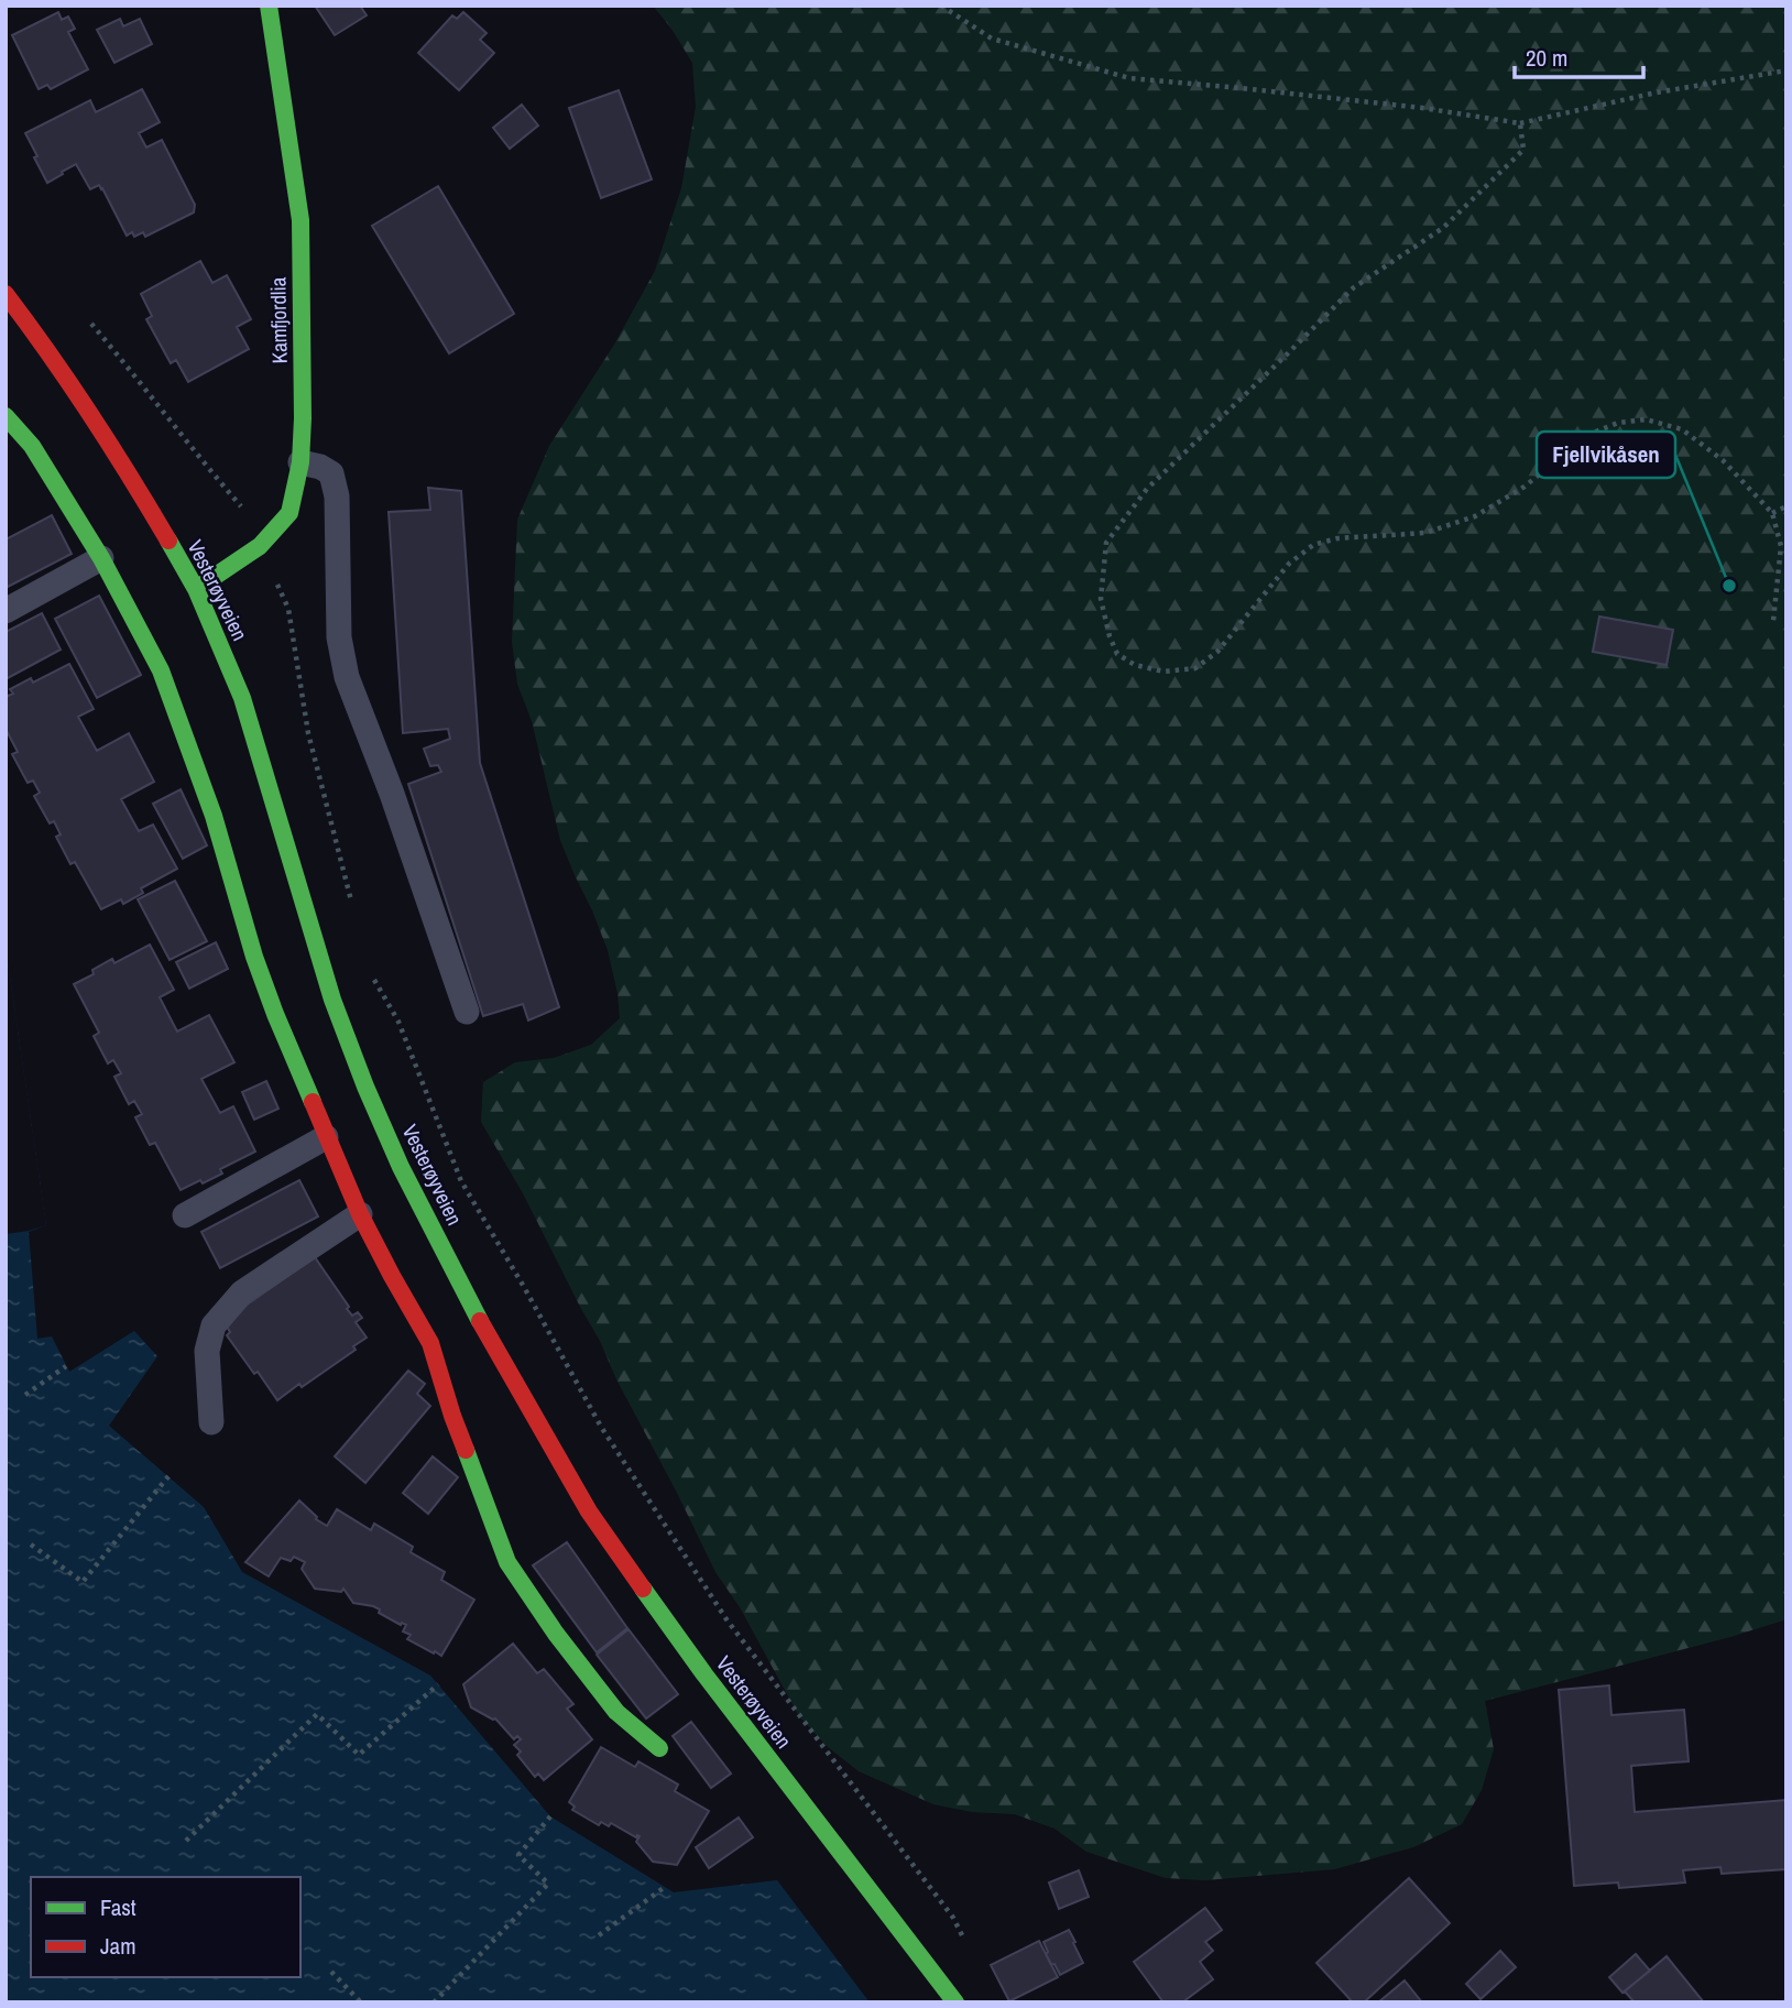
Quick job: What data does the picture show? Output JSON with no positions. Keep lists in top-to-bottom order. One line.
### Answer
{"streets":{"street":["Kamfjordlia","Vesterøyveien"]},"crossings":[["Kamfjordlia","Vesterøyveien"]],"places":["Fjellvikåsen"],"legend":["Fast","Jam"],"scale_bar":"20 m"}
